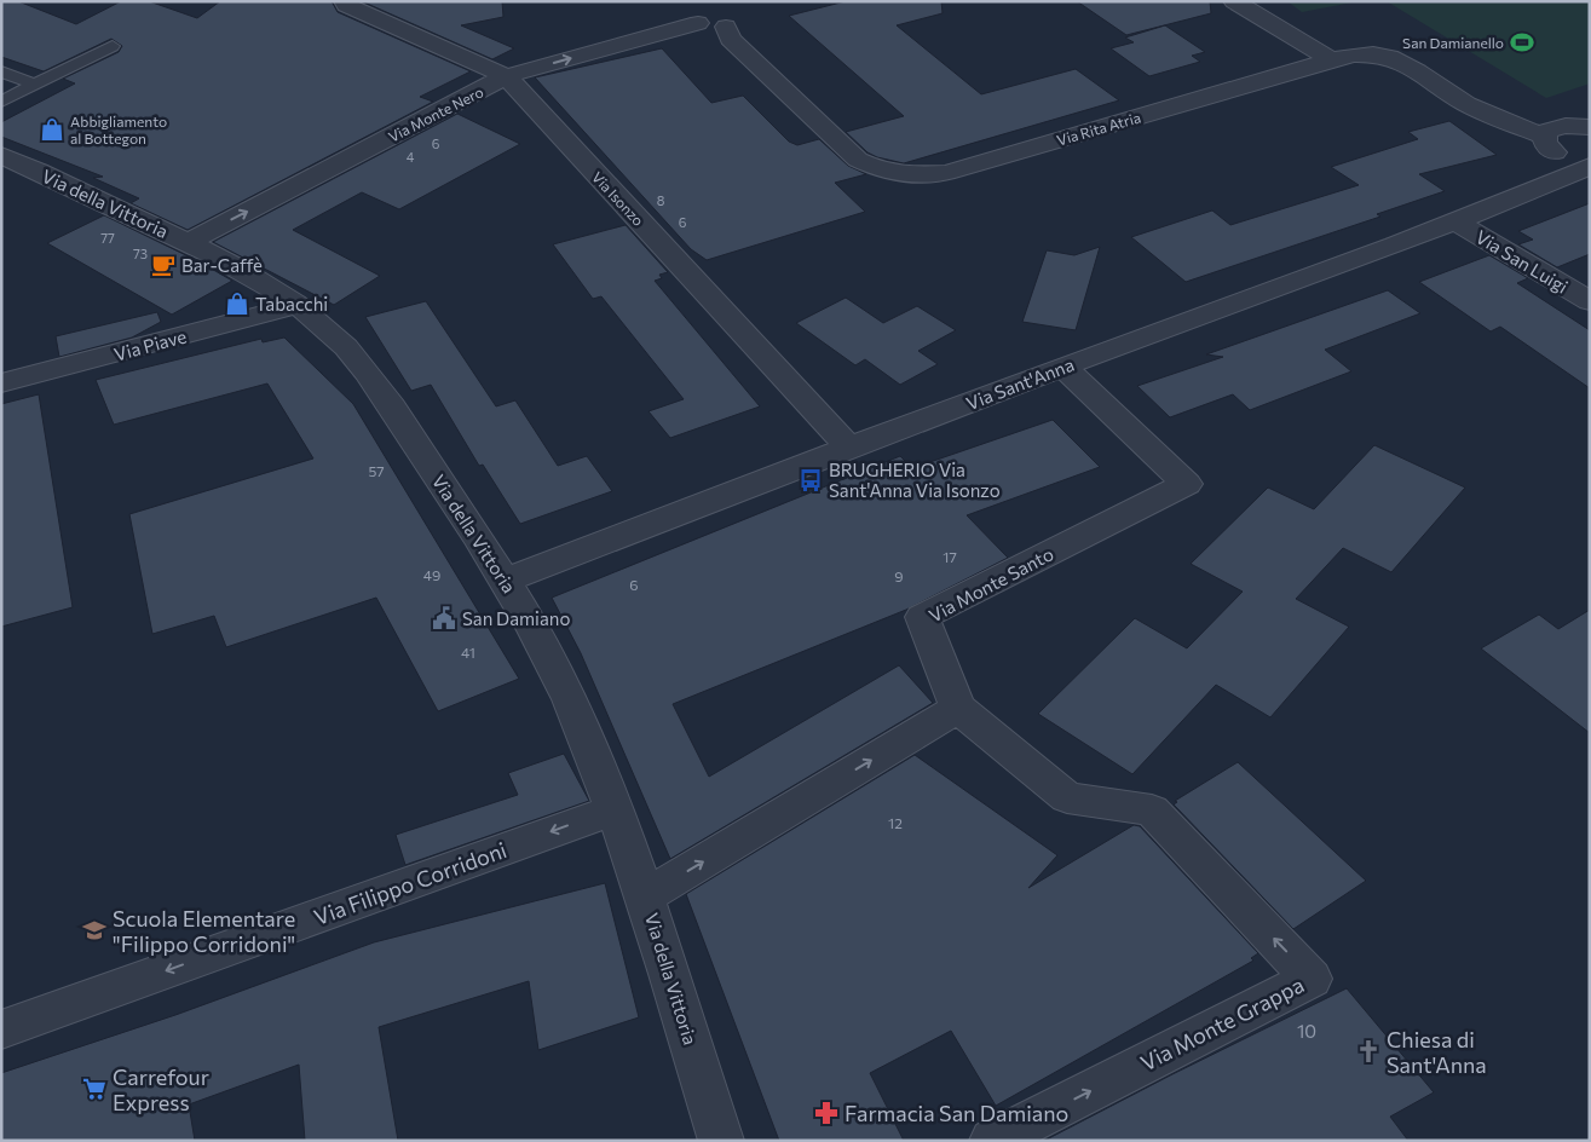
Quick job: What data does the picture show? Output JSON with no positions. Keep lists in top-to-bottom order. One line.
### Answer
{"streets":{"street":["Via Monte Nero","Via Rita Atria","Via Isonzo","Via della Vittoria","Via San Luigi","Via Piave","Via Sant'Anna","Via Monte Santo","Via Filippo Corridoni","Via Monte Grappa"]},"crossings":[["Via Monte Nero","Via Rita Atria"],["Via Monte Nero","Via Isonzo"],["Via Monte Nero","Via della Vittoria"],["Via Rita Atria","Via Sant'Anna"],["Via Isonzo","Via Sant'Anna"],["Via della Vittoria","Via Piave"],["Via della Vittoria","Via Sant'Anna"],["Via della Vittoria","Via Filippo Corridoni"],["Via San Luigi","Via Sant'Anna"],["Via Sant'Anna","Via Monte Santo"],["Via Monte Santo","Via Monte Grappa"]],"one_way":["Via Monte Nero","Via Filippo Corridoni"],"places":{"sports":["San Damianello"],"shop":["Abbigliamento al Bottegon","Tabacchi"],"cafe":["Bar-Caffè"],"bus stop":["BRUGHERIO Via Sant'Anna Via Isonzo"],"public building":["San Damiano"],"school or university":["Scuola Elementare \"Filippo Corridoni\""],"church":["Chiesa di Sant'Anna"],"supermarket":["Carrefour Express"],"pharmacy":["Farmacia San Damiano"]},"house_numbers":["6","4","8","6","77","73","57","17","49","9","6","41","12","10"]}
